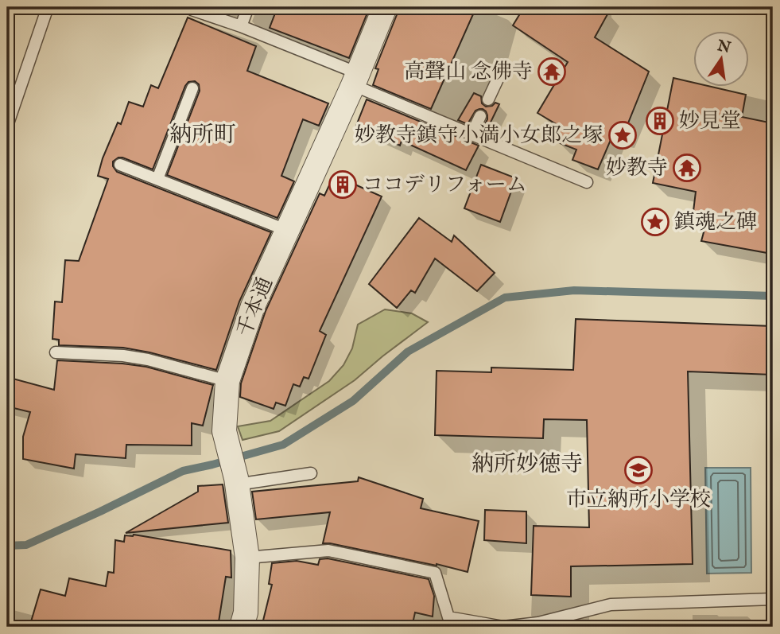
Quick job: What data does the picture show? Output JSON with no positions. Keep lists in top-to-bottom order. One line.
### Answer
{"streets":{"street":["千本通"]},"districts":["納所町","納所妙徳寺"],"places":{"temple":["高聲山 念佛寺","妙教寺"],"building":["妙見堂","ココデリフォーム"],"place":["妙教寺鎮守小満小女郎之塚","鎮魂之碑"],"school or university":["市立納所小学校"]},"north":"top"}
